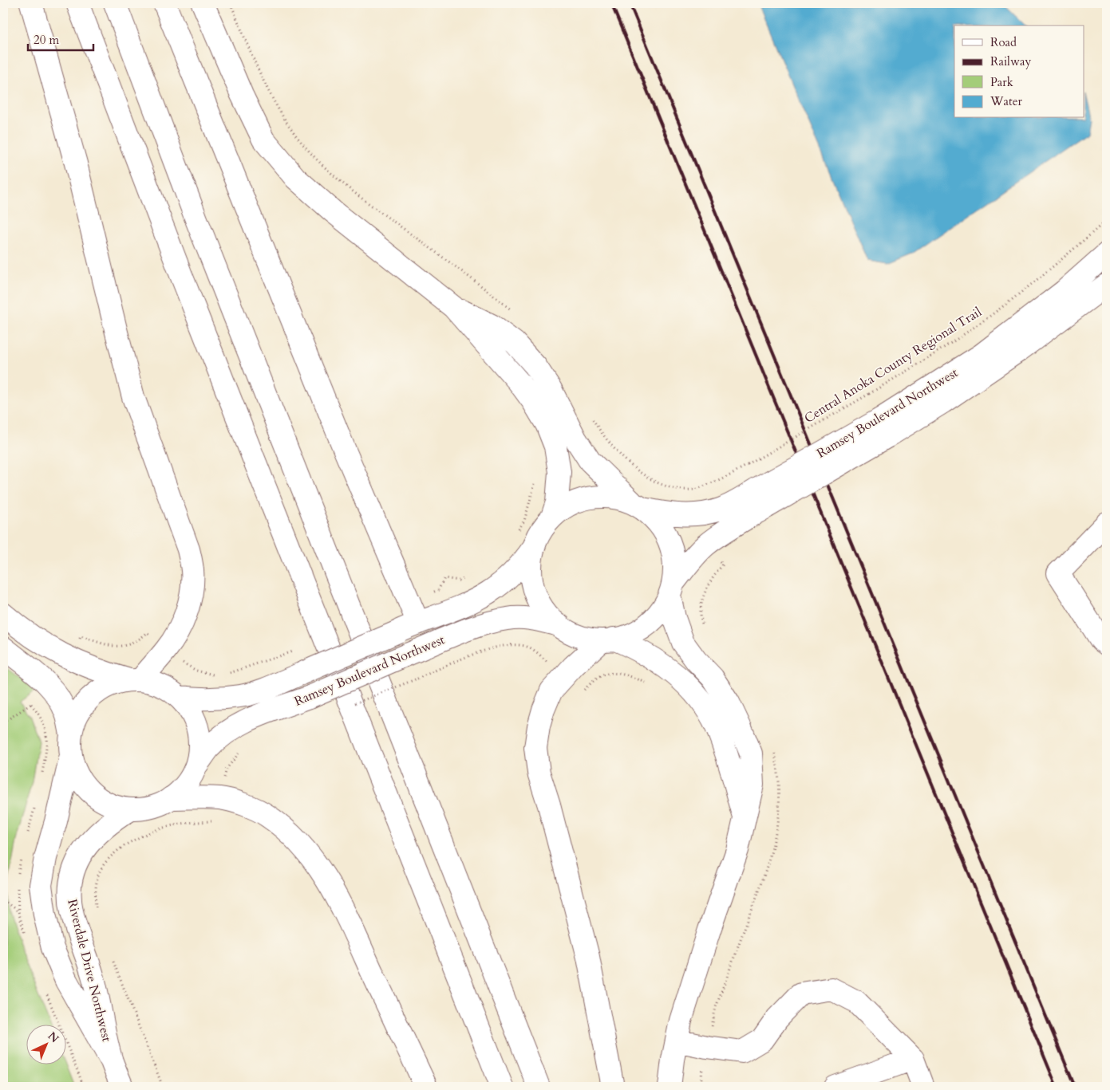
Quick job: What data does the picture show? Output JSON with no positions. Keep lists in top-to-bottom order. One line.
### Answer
{"streets":{"main road":["Ramsey Boulevard Northwest","Riverdale Drive Northwest"],"path":["Central Anoka County Regional Trail"]},"crossings":[["Ramsey Boulevard Northwest","Riverdale Drive Northwest"]],"legend":["Road","Railway","Park","Water"],"scale_bar":"20 m","north":"top right"}
